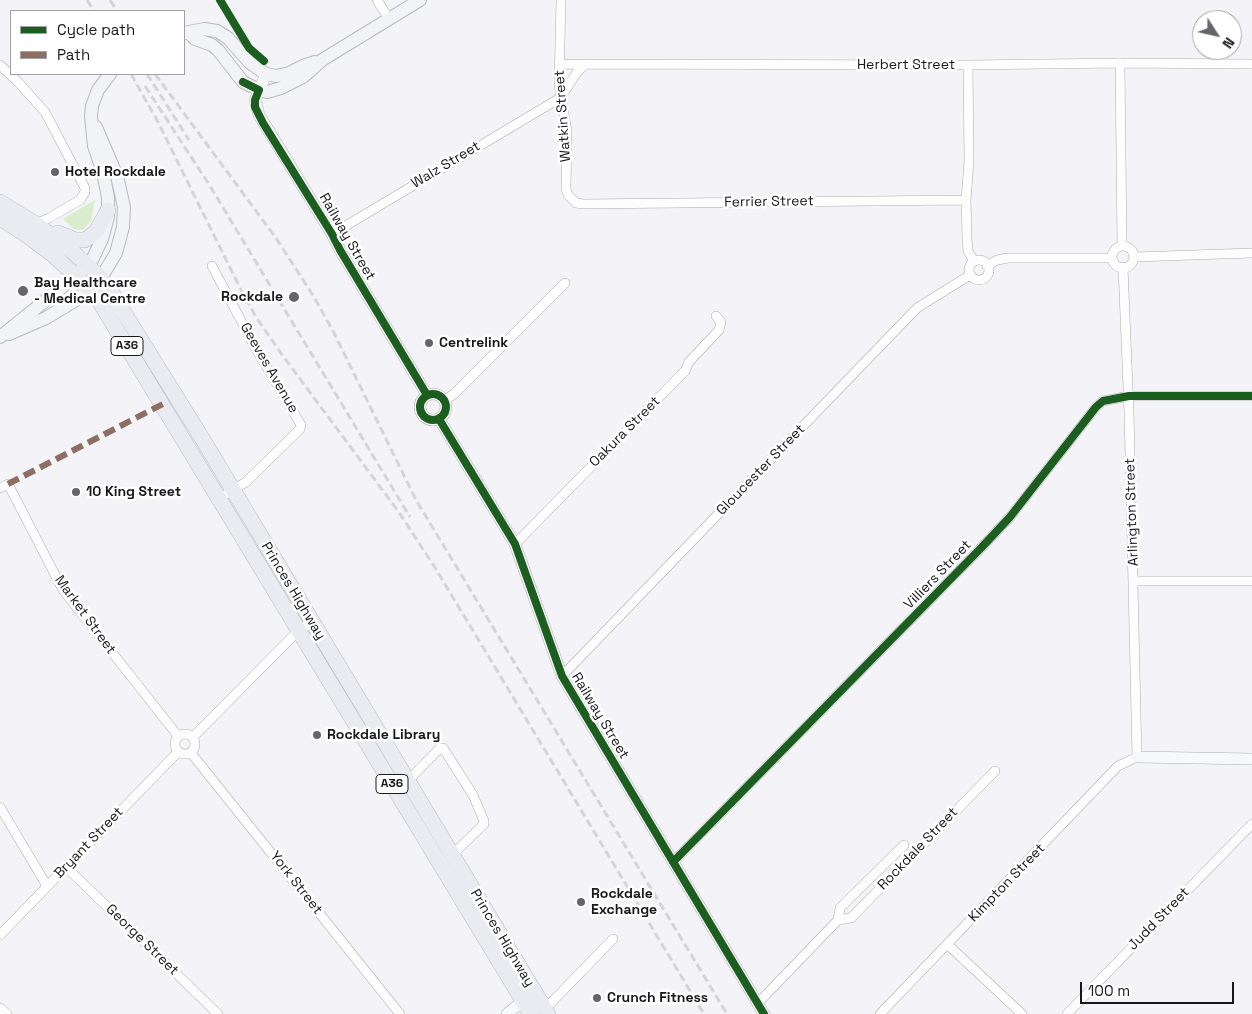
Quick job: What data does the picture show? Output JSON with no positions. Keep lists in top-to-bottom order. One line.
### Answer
{"streets":{"highway":["A36","Princes Highway"],"street":["Herbert Street","Watkin Street","Walz Street","Ferrier Street","Railway Street","Geeves Avenue","Oakura Street","Gloucester Street","Arlington Street","Villiers Street","Market Street","Bryant Street","Rockdale Street","York Street","Kimpton Street","Judd Street","George Street"]},"crossings":[["Herbert Street","Watkin Street"],["Watkin Street","Walz Street"],["Watkin Street","Ferrier Street"],["Walz Street","Railway Street"],["Railway Street","Oakura Street"],["Railway Street","Gloucester Street"],["Railway Street","Villiers Street"],["Railway Street","Rockdale Street"],["Geeves Avenue","Princes Highway"],["Arlington Street","Villiers Street"],["Arlington Street","Kimpton Street"],["Market Street","Bryant Street"],["Market Street","York Street"],["Bryant Street","York Street"],["Bryant Street","George Street"]],"places":["Hotel Rockdale","Bay Healthcare - Medical Centre","Rockdale","Centrelink","10 King Street","Rockdale Library","Rockdale Exchange","Crunch Fitness"],"legend":["Cycle path","Path"],"scale_bar":"100 m","north":"bottom right"}
